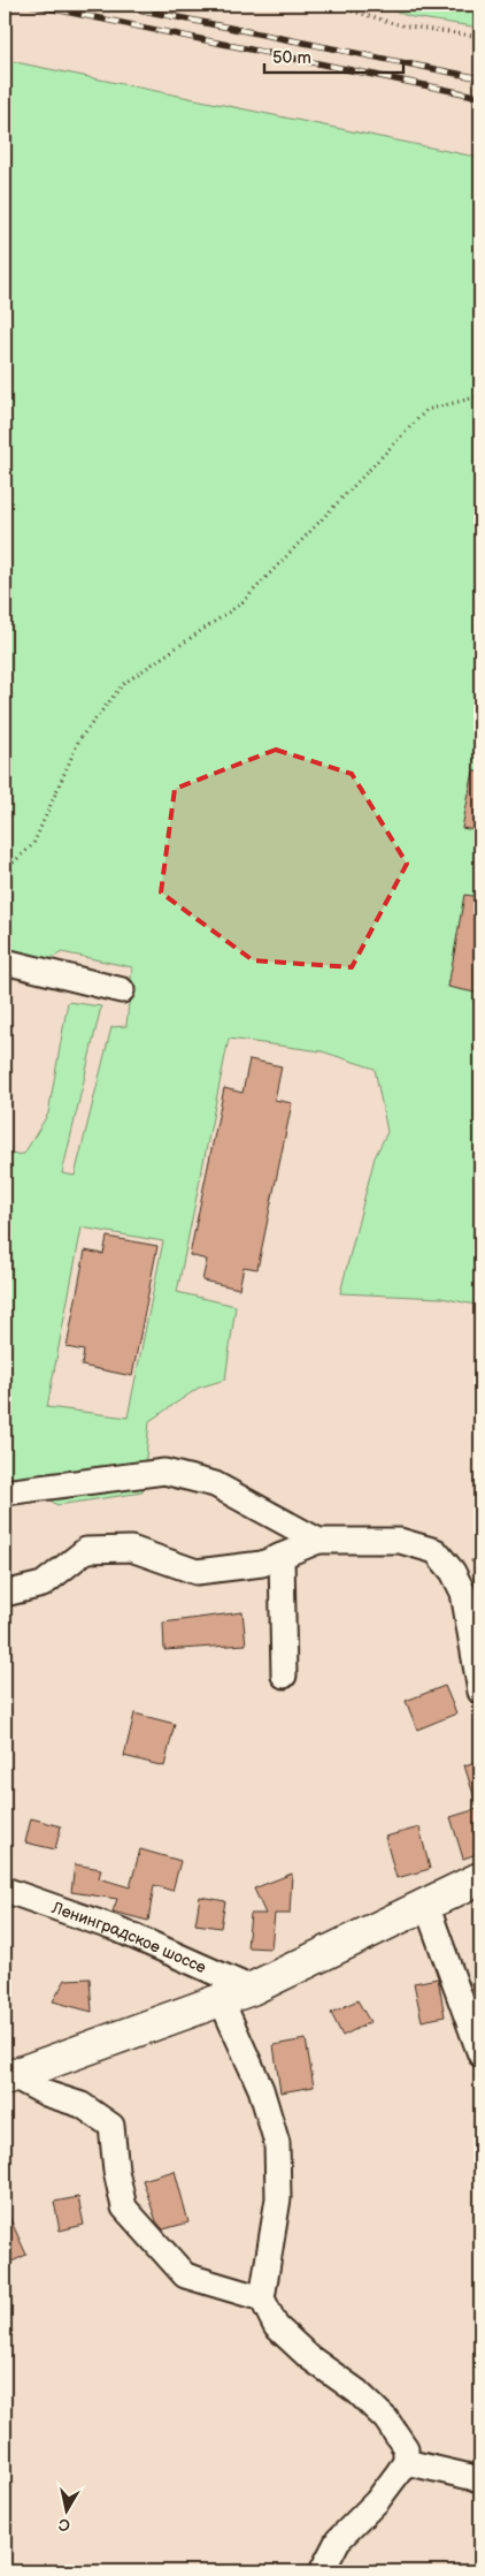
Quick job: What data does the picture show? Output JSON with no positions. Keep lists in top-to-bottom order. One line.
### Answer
{"streets":{"street":["Ленинградское шоссе"]},"scale_bar":"50 m","north":"bottom"}
